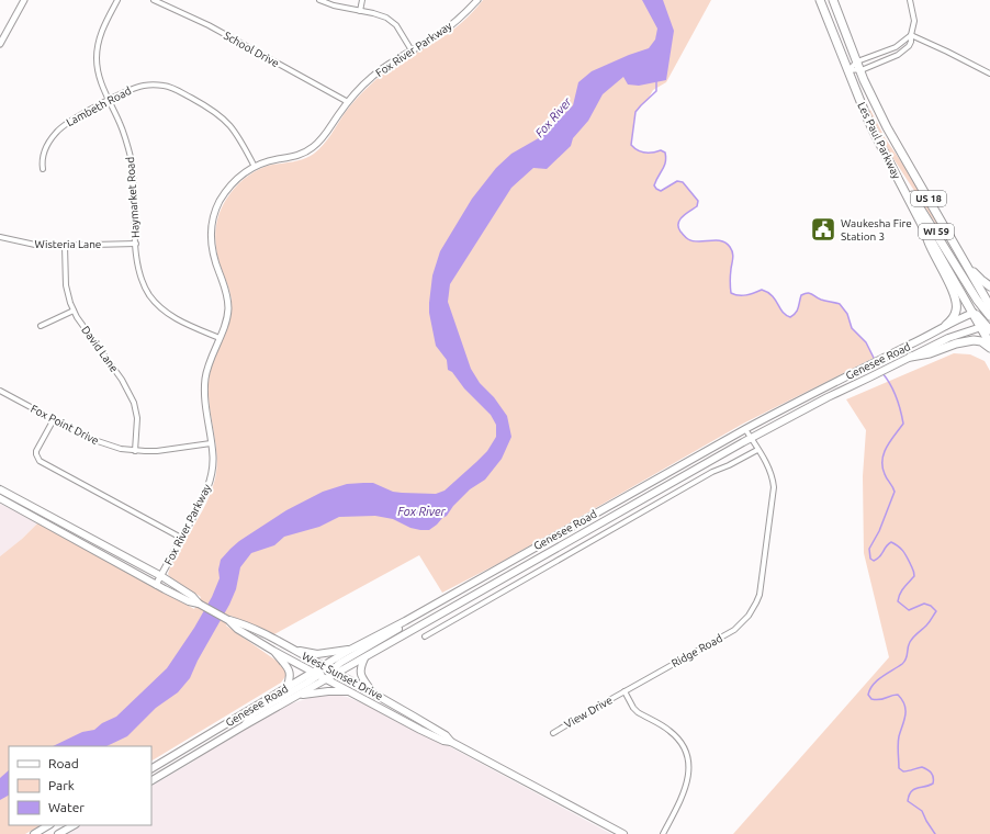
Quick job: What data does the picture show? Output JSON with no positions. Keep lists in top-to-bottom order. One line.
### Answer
{"streets":{"main road":["Les Paul Parkway","US 18","WI 59","Genesee Road","West Sunset Drive"],"street":["School Drive","Fox River Parkway","Lambeth Road","Haymarket Road","Wisteria Lane","David Lane","Fox Point Drive","Ridge Road","View Drive"]},"crossings":[["School Drive","Fox River Parkway"],["Fox River Parkway","Lambeth Road"],["Fox River Parkway","Haymarket Road"],["Fox River Parkway","Fox Point Drive"],["Fox River Parkway","West Sunset Drive"],["Lambeth Road","Haymarket Road"],["Les Paul Parkway","WI 59"],["Les Paul Parkway","Genesee Road"],["Haymarket Road","Wisteria Lane"],["WI 59","Genesee Road"],["Wisteria Lane","David Lane"],["David Lane","Fox Point Drive"],["Genesee Road","Ridge Road"],["Genesee Road","West Sunset Drive"],["Ridge Road","View Drive"]],"water":["Fox River"],"places":{"public building":["Waukesha Fire Station 3"]},"legend":["Road","Park","Water"]}
